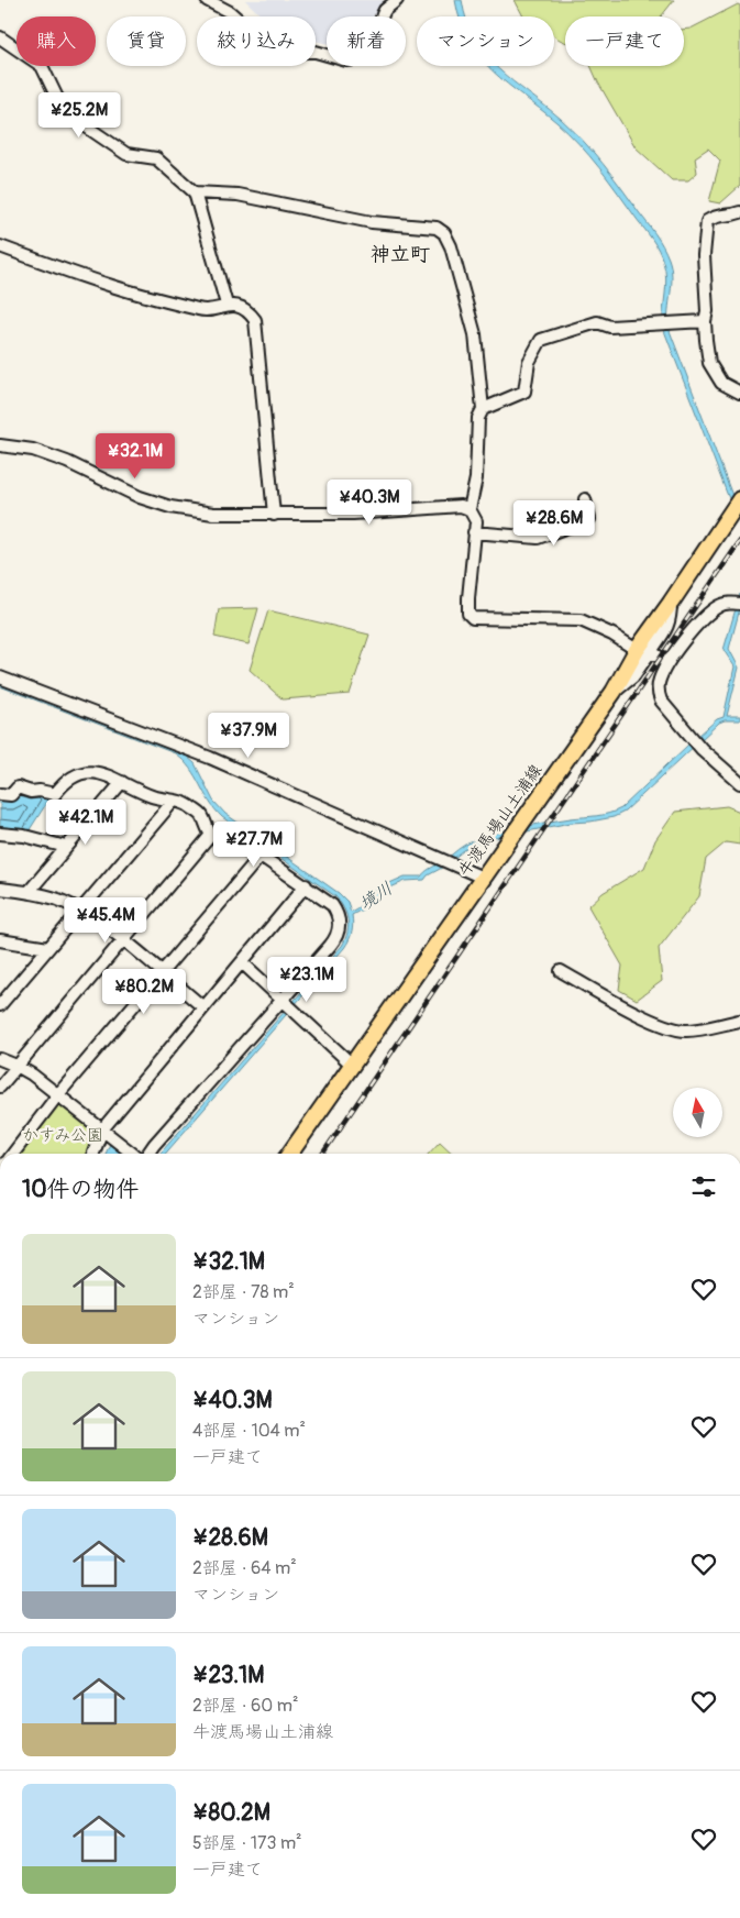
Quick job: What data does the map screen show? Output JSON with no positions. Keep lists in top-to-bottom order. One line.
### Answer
{"streets":{"main road":["牛渡馬場山土浦線"]},"districts":["神立町"],"water":["境川"],"parks":["かすみ公園"],"north":"top","page":{"chip":["購入","賃貸","絞り込み","新着","マンション","一戸建て"],"price":["¥25.2M","¥32.1M","¥40.3M","¥28.6M","¥37.9M","¥42.1M","¥27.7M","¥45.4M","¥23.1M","¥80.2M"],"heading":"10件の物件","list":[{"name":"¥32.1M","note":"2部屋 · 78 m² · マンション"},{"name":"¥40.3M","note":"4部屋 · 104 m² · 一戸建て"},{"name":"¥28.6M","note":"2部屋 · 64 m² · マンション"},{"name":"¥23.1M","note":"2部屋 · 60 m² · 牛渡馬場山土浦線"},{"name":"¥80.2M","note":"5部屋 · 173 m² · 一戸建て"}]}}
